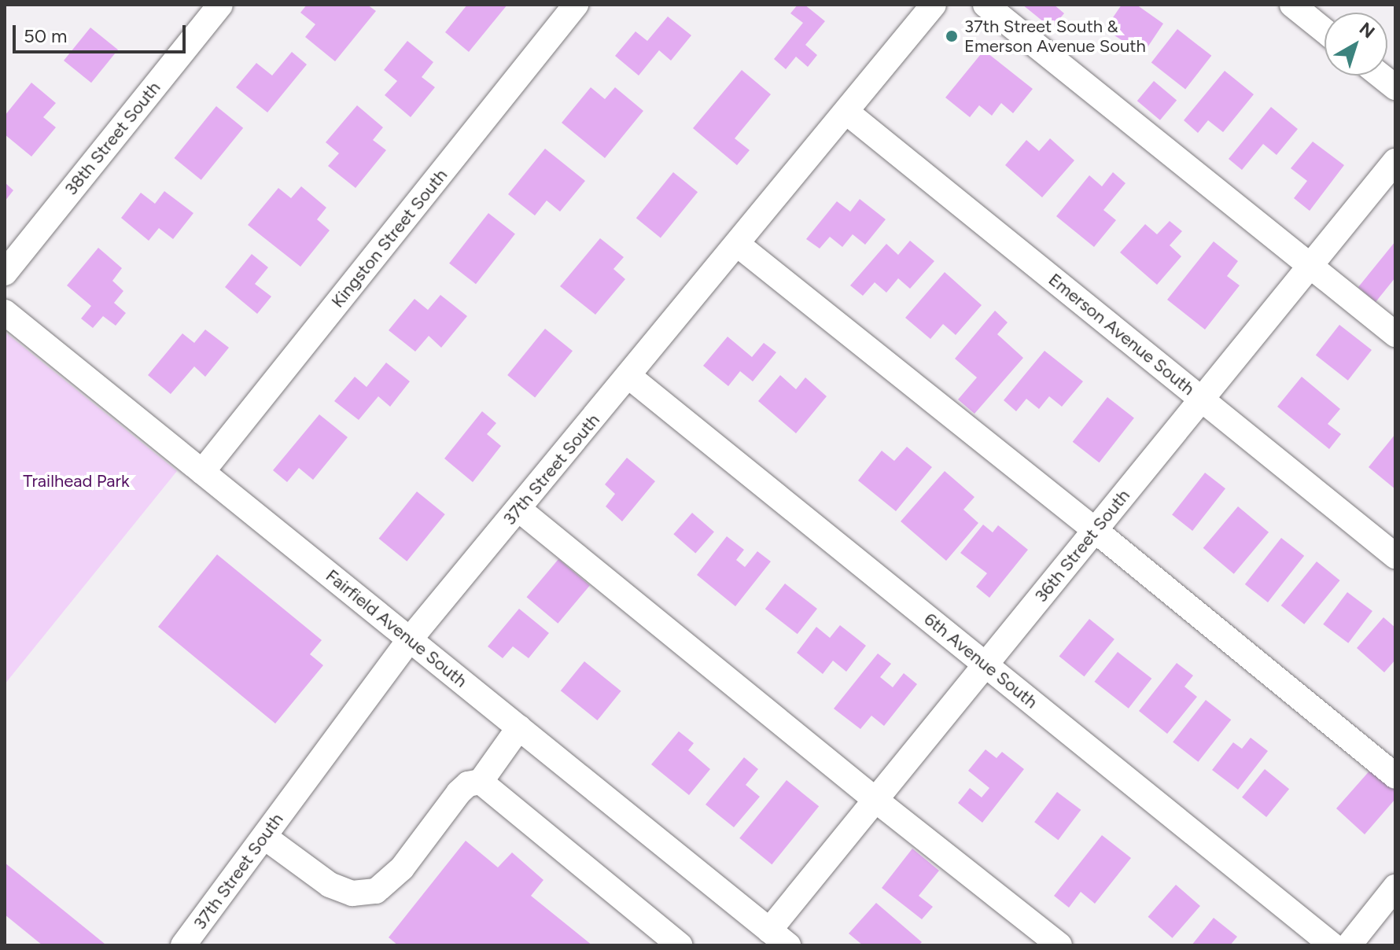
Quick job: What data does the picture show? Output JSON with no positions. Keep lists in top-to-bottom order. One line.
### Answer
{"streets":{"street":["38th Street South","Kingston Street South","Emerson Avenue South","37th Street South","36th Street South","Fairfield Avenue South","6th Avenue South"]},"crossings":[["Kingston Street South","Fairfield Avenue South"],["Emerson Avenue South","37th Street South"],["Emerson Avenue South","36th Street South"],["37th Street South","Fairfield Avenue South"],["37th Street South","6th Avenue South"],["36th Street South","Fairfield Avenue South"],["36th Street South","6th Avenue South"]],"parks":["Trailhead Park"],"places":["37th Street South & Emerson Avenue South"],"scale_bar":"50 m","north":"top right"}
